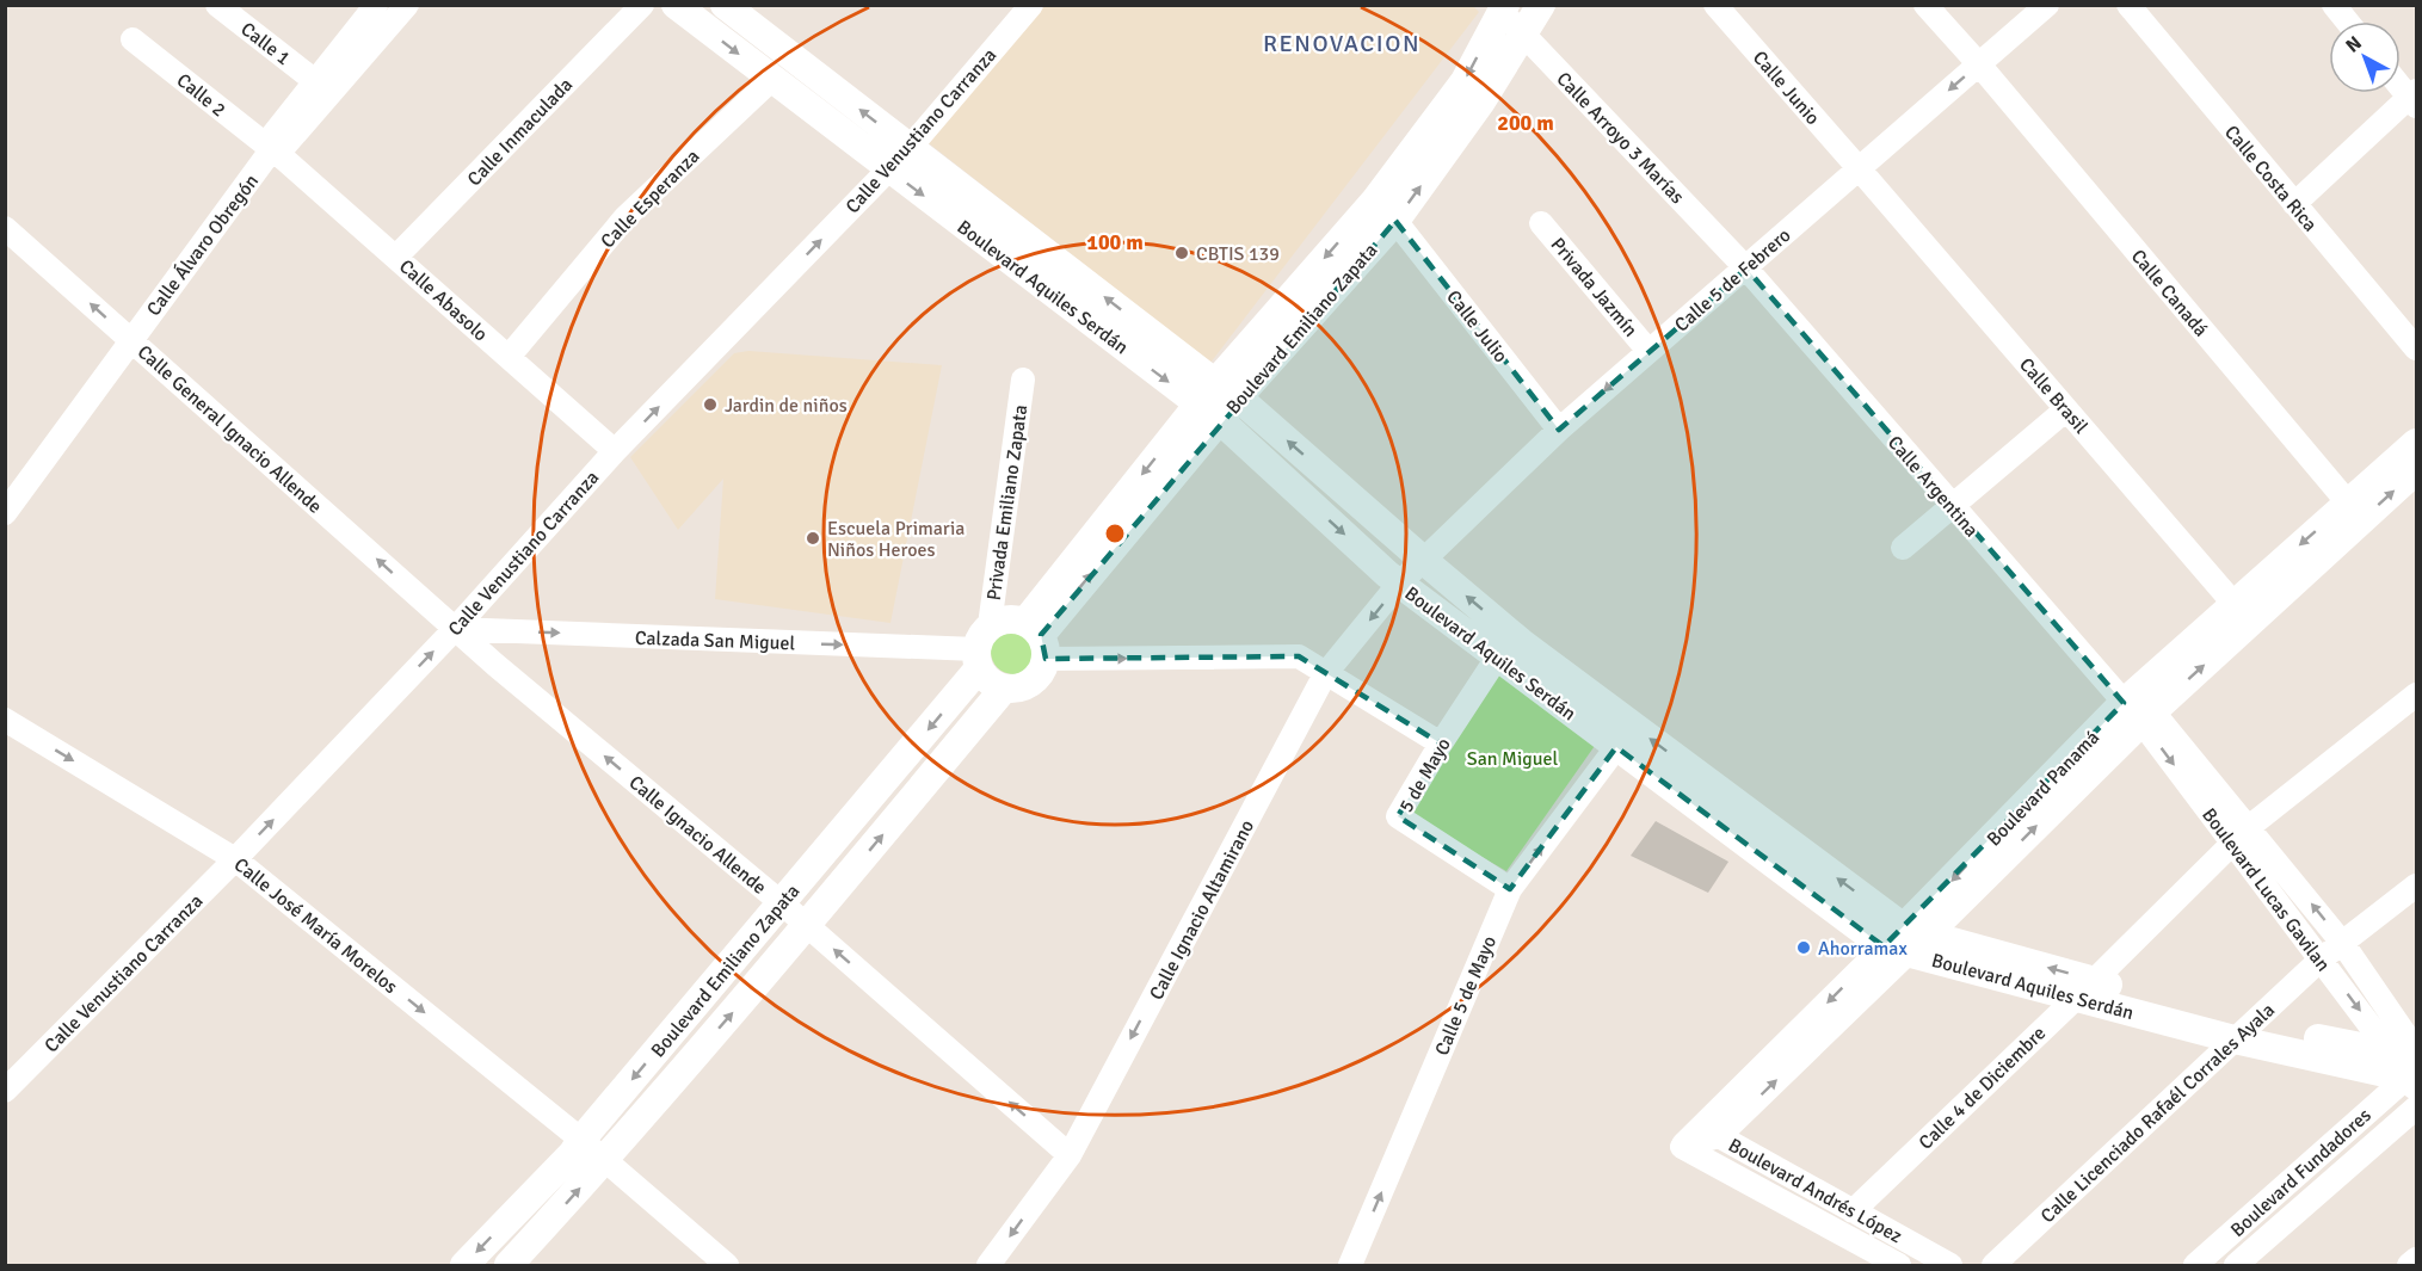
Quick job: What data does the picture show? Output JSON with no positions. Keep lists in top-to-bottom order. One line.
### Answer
{"streets":{"street":["Calle 1","Calle Junio","Calle 2","Calle Venustiano Carranza","Calle Inmaculada","Calle Arroyo 3 Marías","Calle Costa Rica","Calle Esperanza","Calle Álvaro Obregón","Calle 5 de Febrero","Boulevard Aquiles Serdán","Privada Jazmín","Calle Canadá","Calle Abasolo","Calle Julio","Boulevard Emiliano Zapata","Calle Brasil","Calle General Ignacio Allende","Calle Argentina","Privada Emiliano Zapata","Calzada San Miguel","5 de Mayo","Boulevard Panamá","Calle Ignacio Allende","Boulevard Lucas Gavilan","Calle Ignacio Altamirano","Calle José María Morelos","Calle 5 de Mayo","Calle 4 de Diciembre","Calle Licenciado Rafaél Corrales Ayala","Boulevard Fundadores","Boulevard Andrés López"]},"crossings":[["Calle 1","Calle Álvaro Obregón"],["Calle Junio","Calle 5 de Febrero"],["Calle Junio","Calle Brasil"],["Calle 2","Calle Álvaro Obregón"],["Calle 2","Calle Abasolo"],["Calle Venustiano Carranza","Boulevard Aquiles Serdán"],["Calle Venustiano Carranza","Calle Abasolo"],["Calle Venustiano Carranza","Calle General Ignacio Allende"],["Calle Venustiano Carranza","Calzada San Miguel"],["Calle Venustiano Carranza","Calle Ignacio Allende"],["Calle Venustiano Carranza","Calle José María Morelos"],["Calle Inmaculada","Calle Abasolo"],["Calle Arroyo 3 Marías","Calle 5 de Febrero"],["Calle Arroyo 3 Marías","Boulevard Emiliano Zapata"],["Calle Arroyo 3 Marías","Calle Argentina"],["Calle Esperanza","Boulevard Aquiles Serdán"],["Calle Esperanza","Calle Abasolo"],["Calle Álvaro Obregón","Calle Abasolo"],["Calle Álvaro Obregón","Calle General Ignacio Allende"],["Calle 5 de Febrero","Boulevard Aquiles Serdán"],["Calle 5 de Febrero","Privada Jazmín"],["Calle 5 de Febrero","Calle Canadá"],["Calle 5 de Febrero","Calle Julio"],["Calle 5 de Febrero","Calle Brasil"],["Calle 5 de Febrero","Calle Argentina"],["Calle 5 de Febrero","Calle Ignacio Altamirano"],["Boulevard Aquiles Serdán","Boulevard Emiliano Zapata"],["Boulevard Aquiles Serdán","5 de Mayo"],["Boulevard Aquiles Serdán","Boulevard Panamá"],["Boulevard Aquiles Serdán","Boulevard Lucas Gavilan"],["Boulevard Aquiles Serdán","Calle Ignacio Altamirano"],["Boulevard Aquiles Serdán","Calle 5 de Mayo"],["Boulevard Aquiles Serdán","Calle 4 de Diciembre"],["Boulevard Aquiles Serdán","Calle Licenciado Rafaél Corrales Ayala"],["Boulevard Aquiles Serdán","Boulevard Fundadores"],["Calle Canadá","Boulevard Panamá"],["Calle Julio","Boulevard Emiliano Zapata"],["Boulevard Emiliano Zapata","Privada Emiliano Zapata"],["Boulevard Emiliano Zapata","Calzada San Miguel"],["Boulevard Emiliano Zapata","Calle Ignacio Allende"],["Boulevard Emiliano Zapata","Calle José María Morelos"],["Calle Brasil","Boulevard Panamá"],["Calle General Ignacio Allende","Calzada San Miguel"],["Calle General Ignacio Allende","Calle Ignacio Allende"],["Calle Argentina","Boulevard Panamá"],["Calle Argentina","Boulevard Lucas Gavilan"],["Privada Emiliano Zapata","Calzada San Miguel"],["Calzada San Miguel","Calle Ignacio Allende"],["5 de Mayo","Calle 5 de Mayo"],["Boulevard Panamá","Boulevard Lucas Gavilan"],["Boulevard Panamá","Boulevard Andrés López"],["Calle Ignacio Allende","Calle Ignacio Altamirano"],["Boulevard Lucas Gavilan","Calle 4 de Diciembre"],["Boulevard Lucas Gavilan","Calle Licenciado Rafaél Corrales Ayala"],["Boulevard Lucas Gavilan","Boulevard Fundadores"],["Calle 4 de Diciembre","Boulevard Andrés López"]],"one_way":["Calle Venustiano Carranza","Calle General Ignacio Allende","Calzada San Miguel","Calle Ignacio Allende","Calle Ignacio Altamirano","Calle José María Morelos","Calle 5 de Mayo"],"districts":["RENOVACION"],"parks":["San Miguel"],"places":["CBTIS 139","Jardin de niños","Escuela Primaria Niños Heroes","Ahorramax"],"north":"top left","rings":["200 m","100 m"]}
